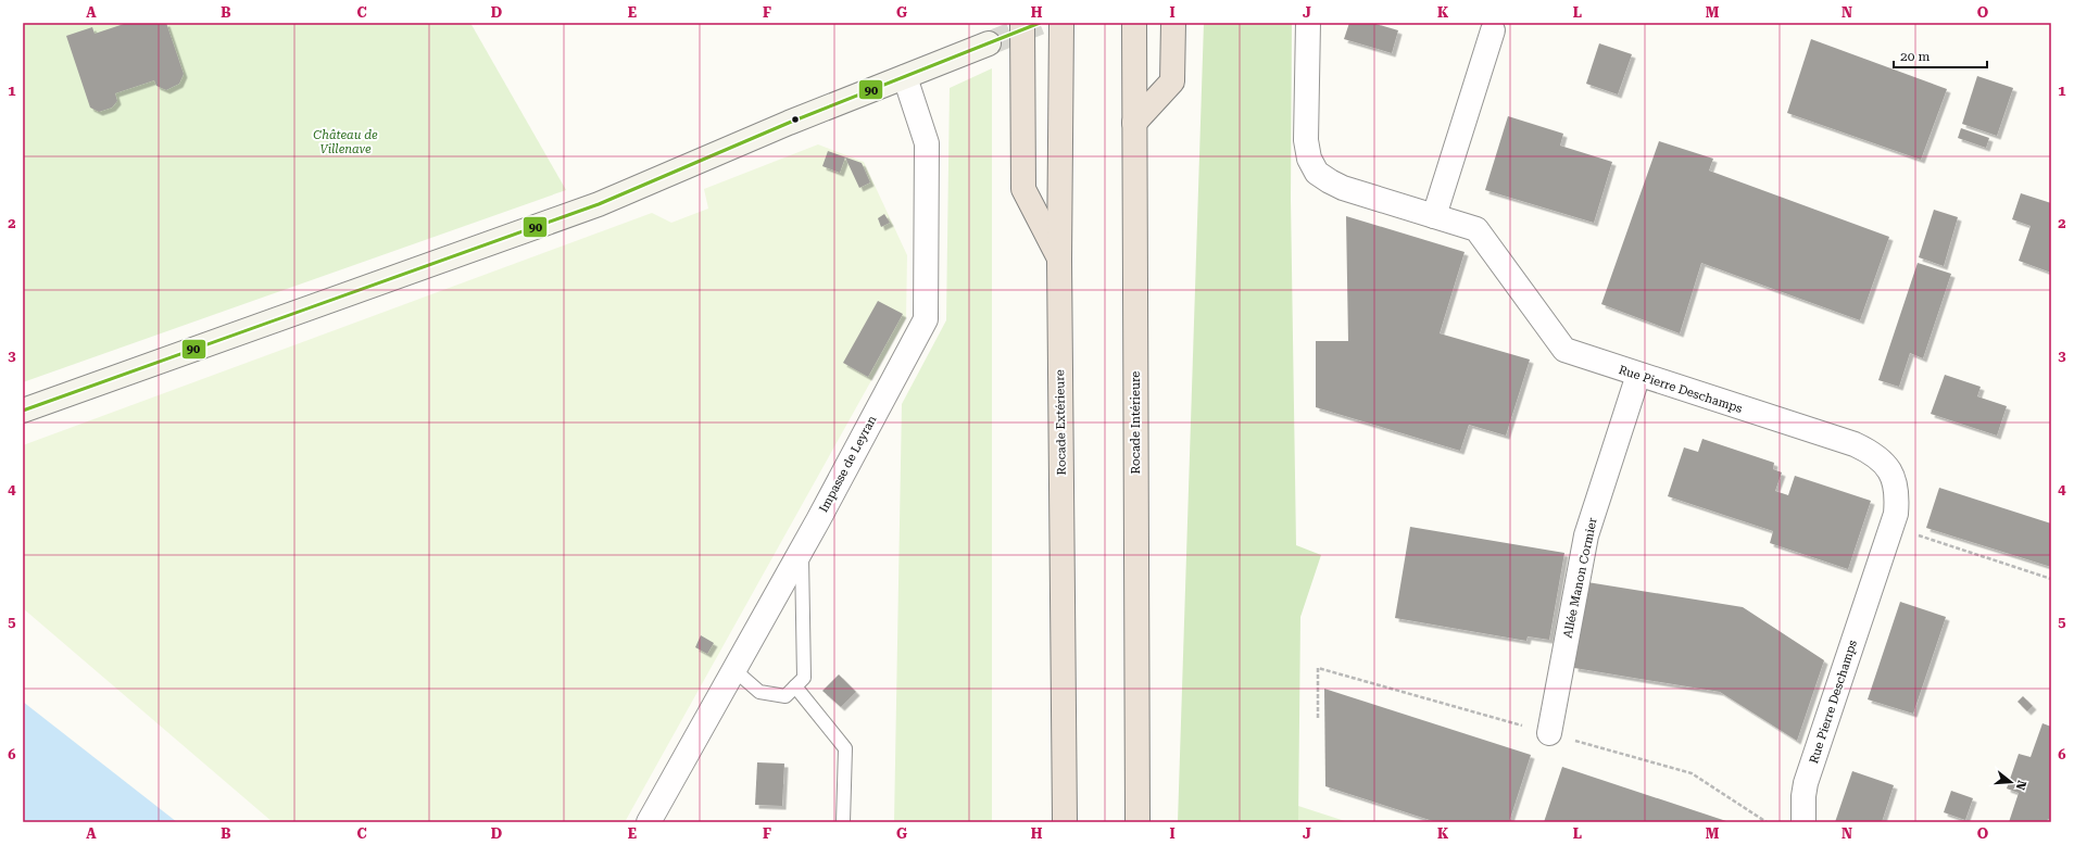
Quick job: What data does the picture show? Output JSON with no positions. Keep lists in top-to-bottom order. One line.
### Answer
{"streets":{"highway":["Rocade Extérieure","Rocade Intérieure"],"street":["Rue Pierre Deschamps","Impasse de Leyran","Allée Manon Cormier"]},"crossings":[["Rue Pierre Deschamps","Allée Manon Cormier"]],"parks":["Château de Villenave"],"lines":["transit line 90"],"scale_bar":"20 m","north":"right","grid":{"columns":["A","B","C","D","E","F","G","H","I","J","K","L","M","N","O"],"rows":["1","2","3","4","5","6"]}}
